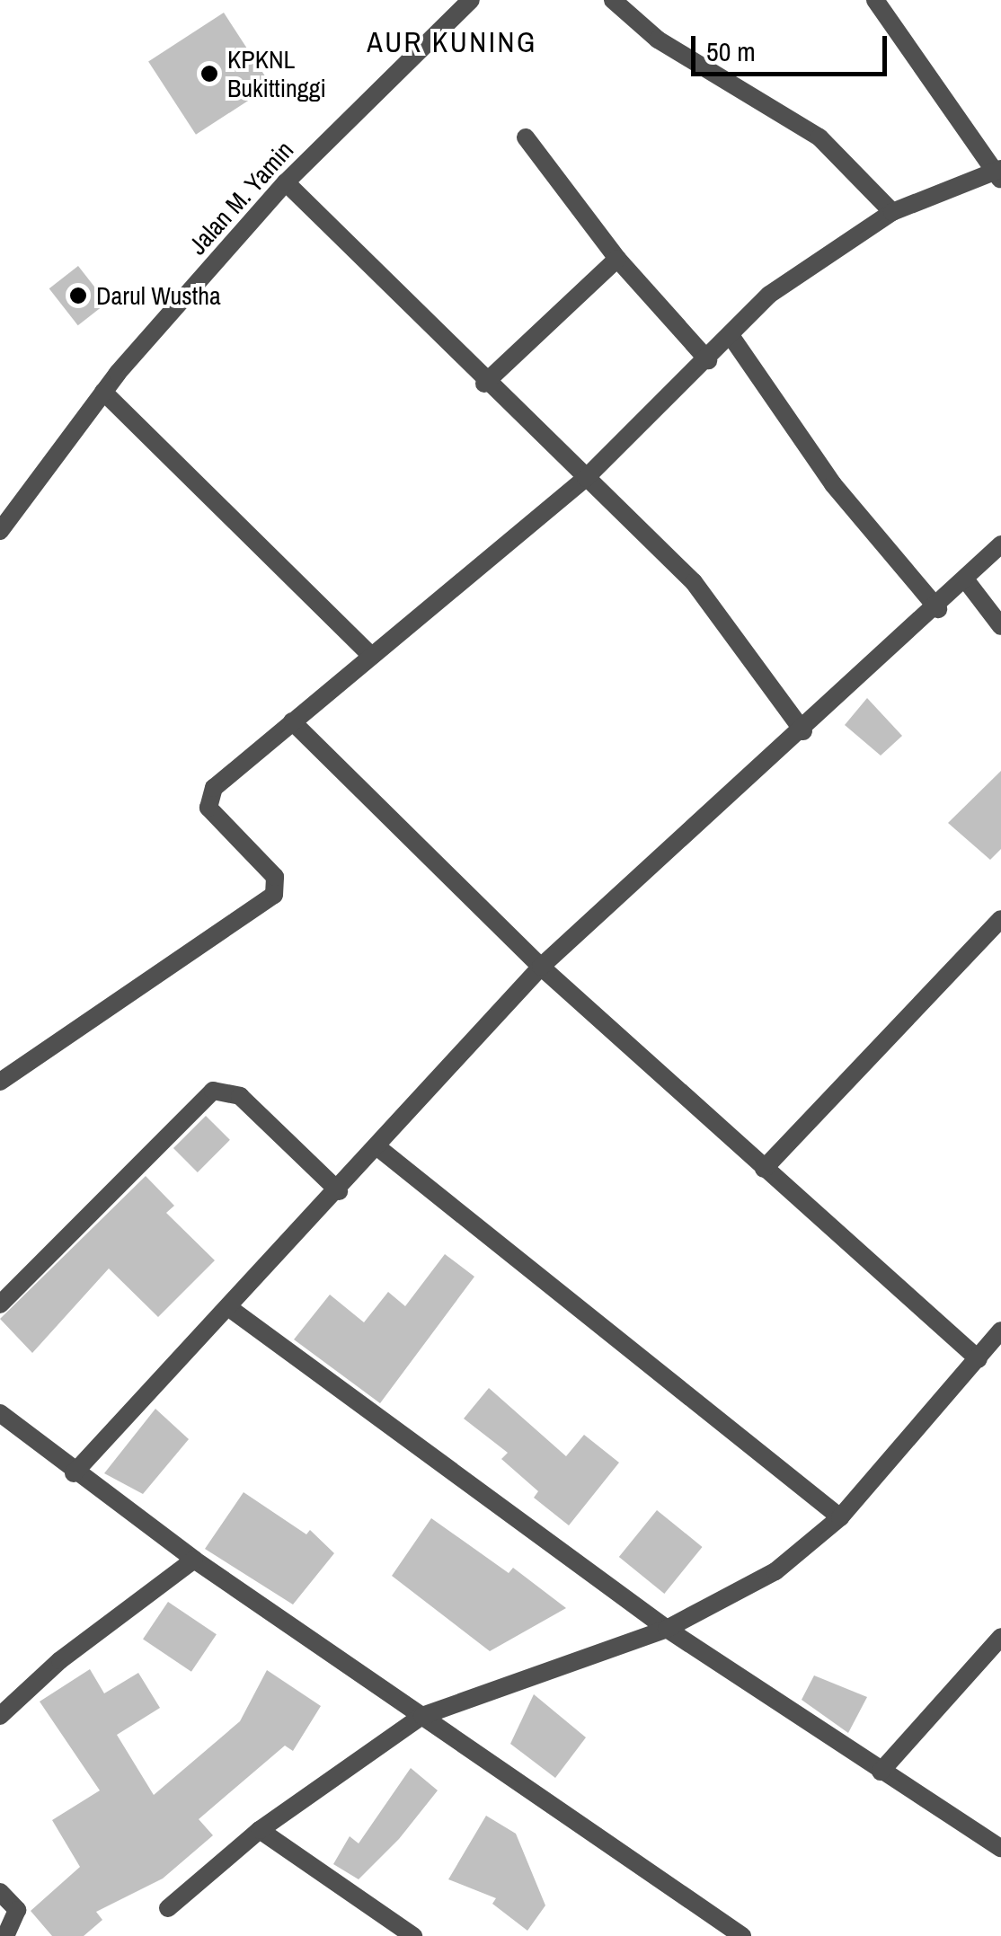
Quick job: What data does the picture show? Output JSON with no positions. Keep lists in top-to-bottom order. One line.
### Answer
{"streets":{"street":["Jalan M. Yamin"]},"districts":["AUR KUNING"],"places":["KPKNL Bukittinggi","Darul Wustha"],"scale_bar":"50 m"}
